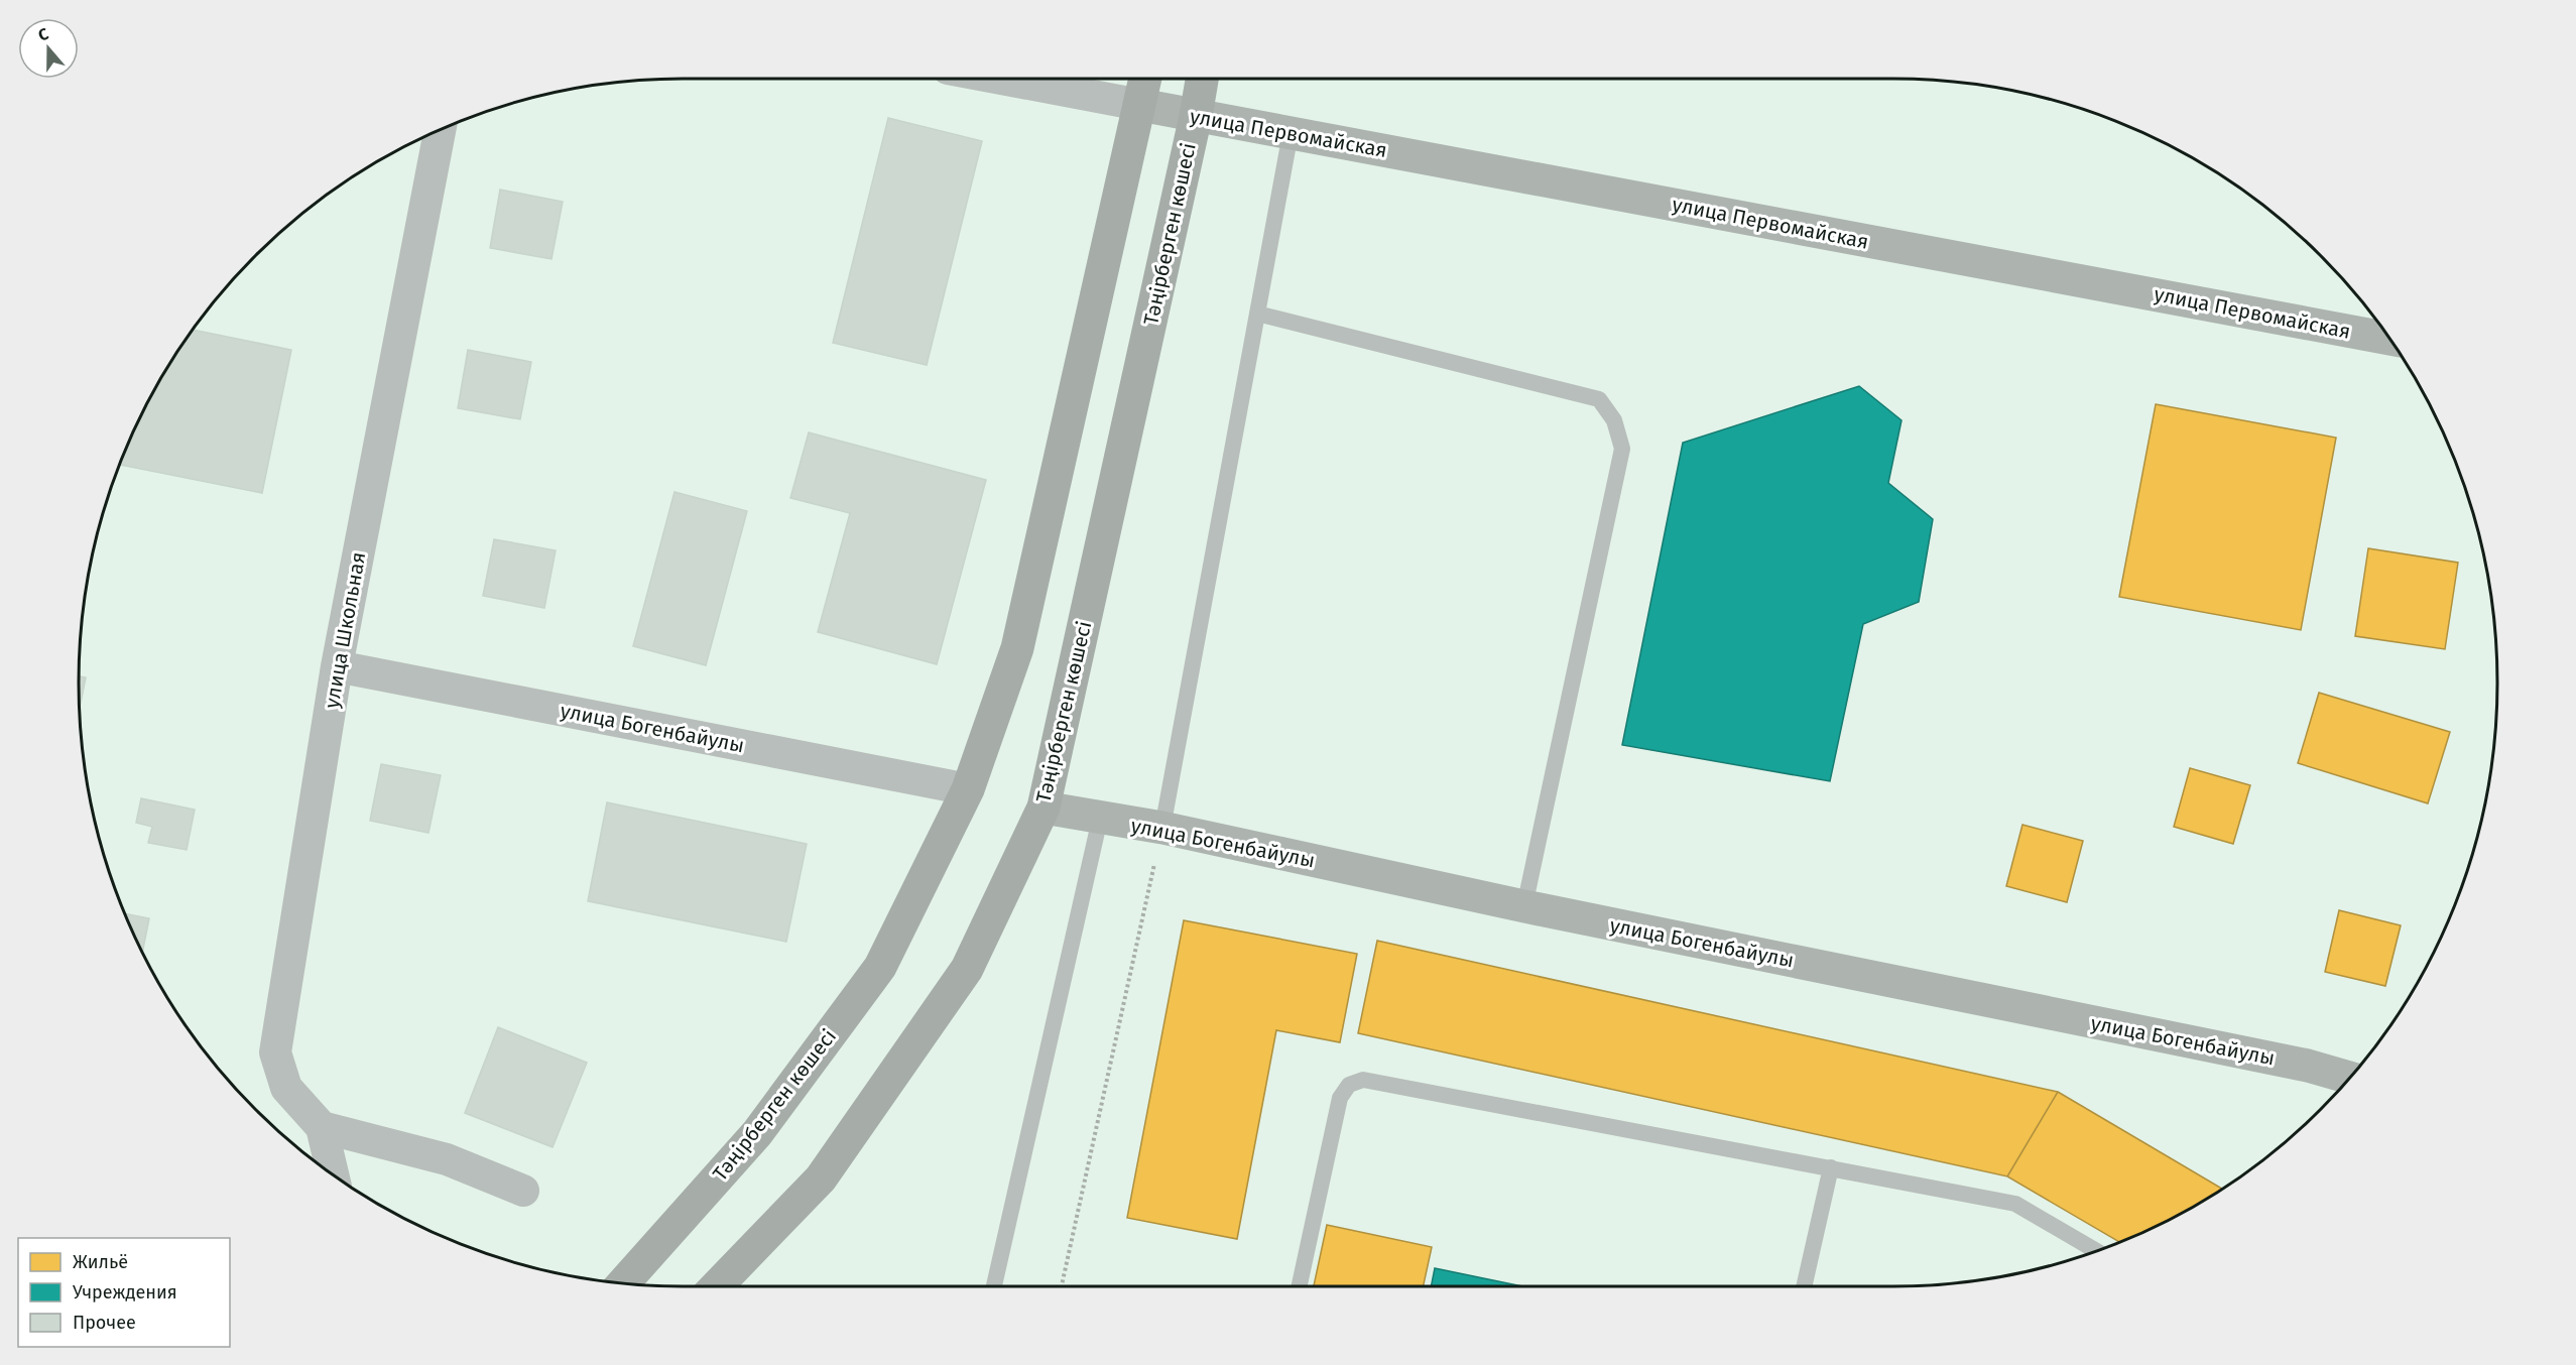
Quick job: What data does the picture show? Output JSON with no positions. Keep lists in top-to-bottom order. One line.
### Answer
{"streets":{"main road":["Тәңірберген көшесі"],"street":["улица Первомайская","улица Школьная","улица Богенбайулы"]},"crossings":[["улица Первомайская","Тәңірберген көшесі"],["Тәңірберген көшесі","улица Богенбайулы"],["улица Школьная","улица Богенбайулы"]],"legend":["Жильё","Учреждения","Прочее"],"north":"top"}
